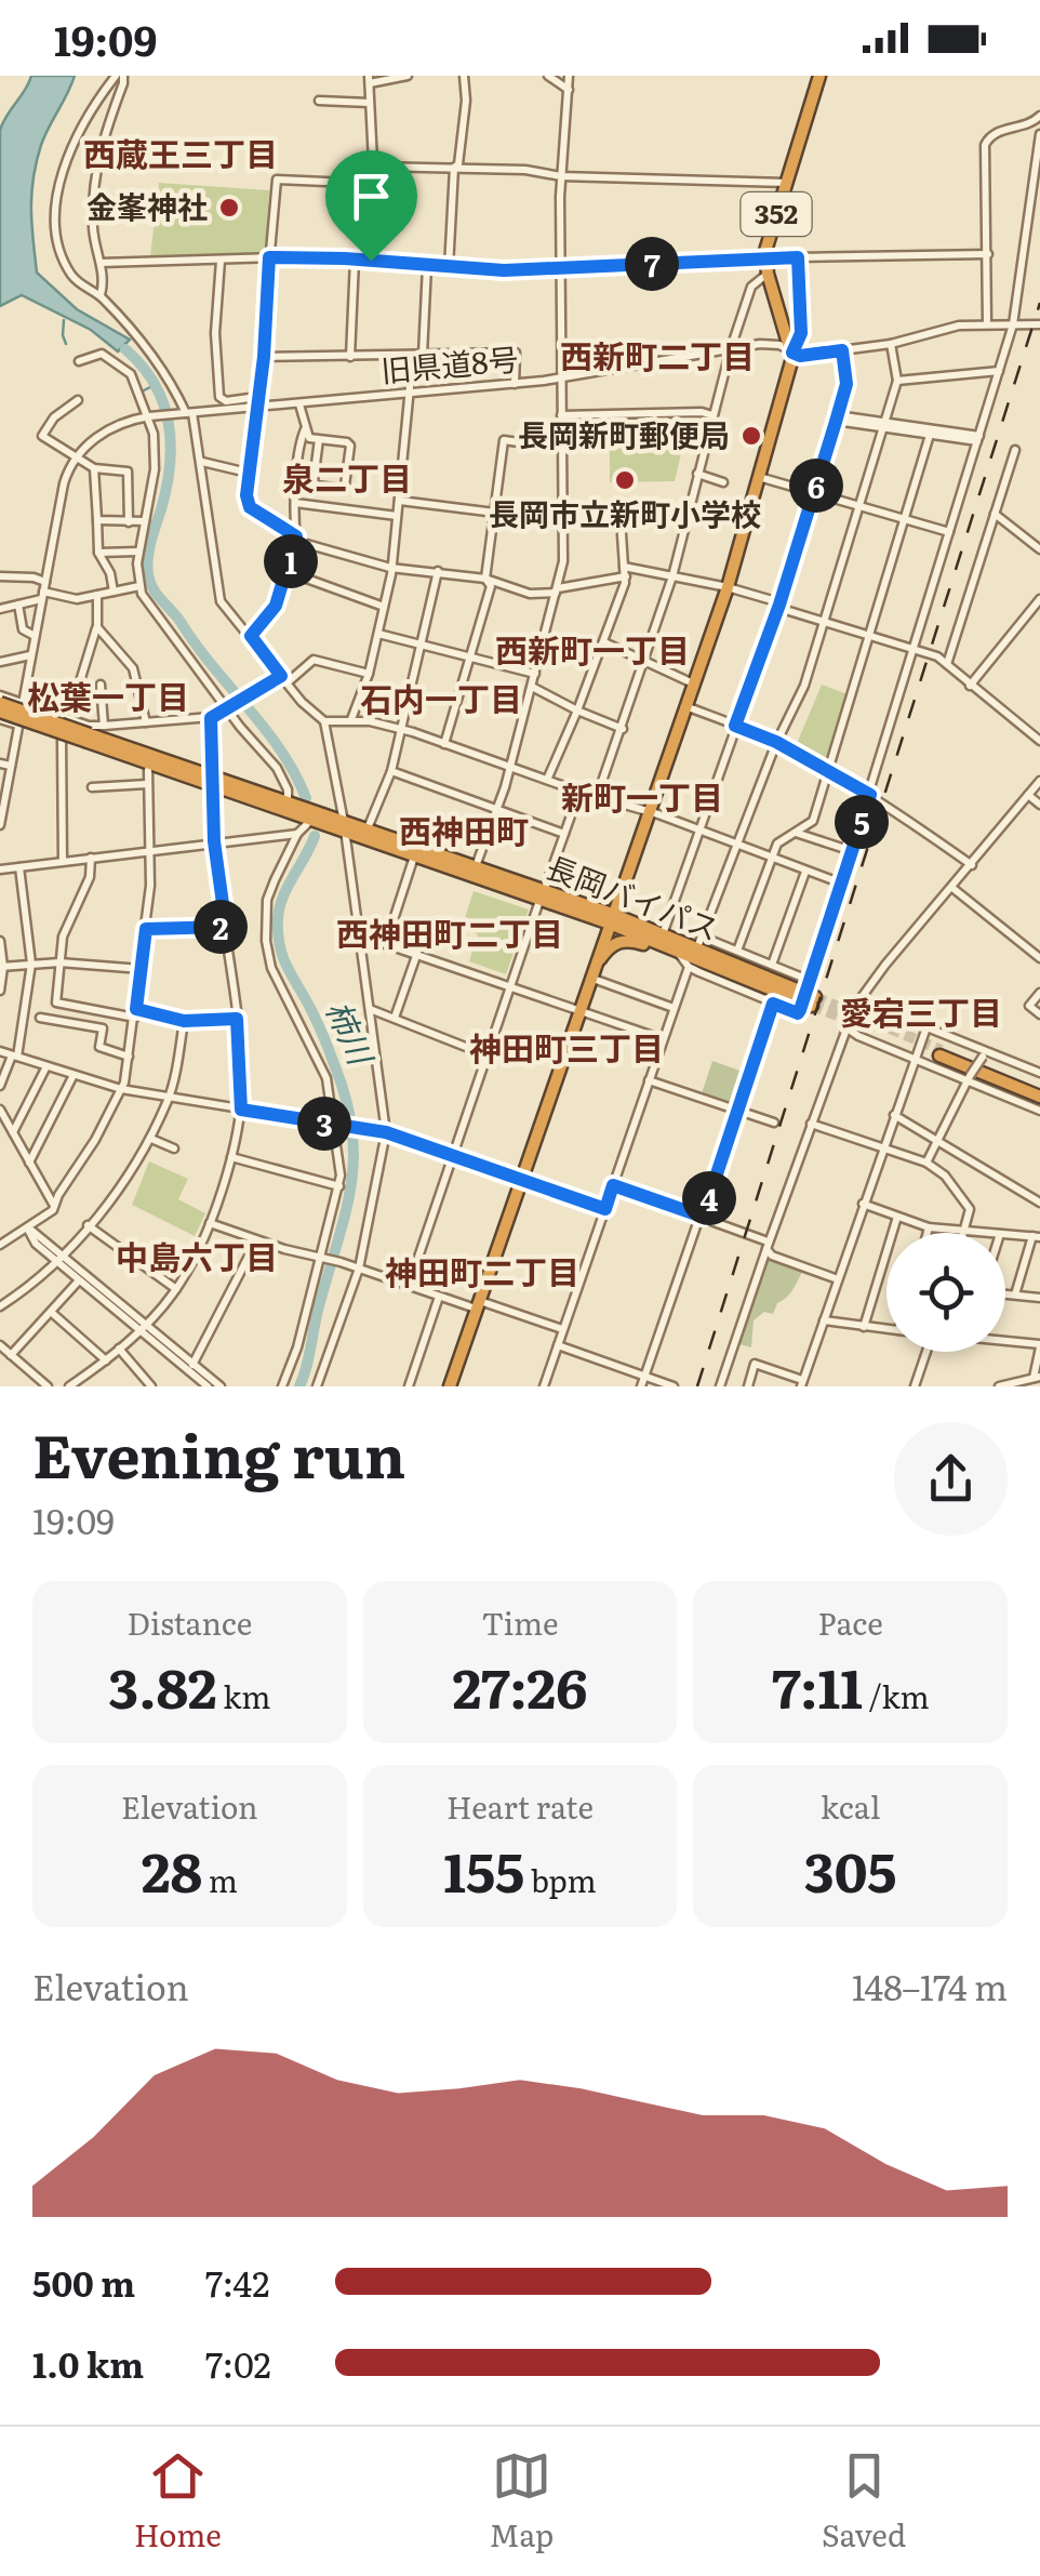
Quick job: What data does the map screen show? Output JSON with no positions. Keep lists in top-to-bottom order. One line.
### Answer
{"streets":{"highway":["352","長岡バイパス"],"street":["旧県道8号"]},"crossings":[["352","旧県道8号"]],"districts":["西蔵王三丁目","西新町二丁目","泉二丁目","西新町一丁目","松葉一丁目","石内一丁目","新町一丁目","西神田町","西神田町二丁目","愛宕三丁目","神田町三丁目","中島六丁目","神田町二丁目"],"water":["柿川"],"places":["金峯神社","長岡新町郵便局","長岡市立新町小学校"],"page":{"status":"19:09","pins":["7","6","1","5","2","3","4"],"heading":["Evening run","19:09"],"stats":[["Distance","3.82 km"],["Time","27:26"],["Pace","7:11 /km"],["Elevation","28 m"],["Heart rate","155 bpm"],["kcal","305"]],"chart":["Elevation","148–174 m"],"list":[{"name":"500 m","note":"7:42"},{"name":"1.0 km","note":"7:02"}],"tabs":["Home","Map","Saved"]}}
